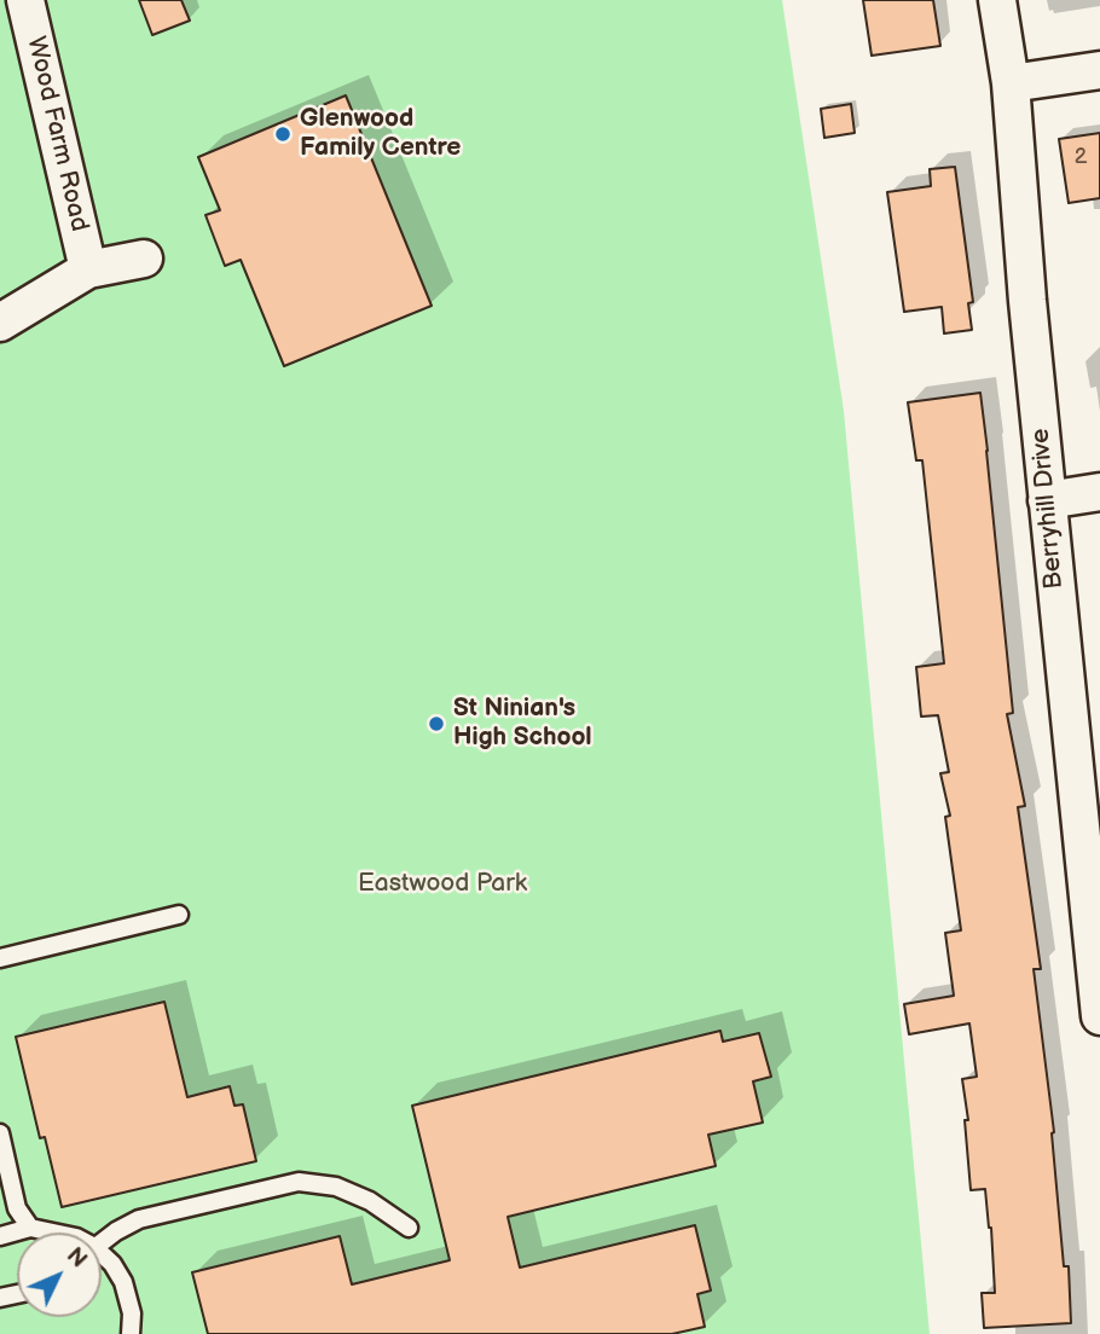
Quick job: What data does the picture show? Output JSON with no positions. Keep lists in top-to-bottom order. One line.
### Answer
{"streets":{"street":["Wood Farm Road","Berryhill Drive"]},"parks":["Eastwood Park"],"places":["Glenwood Family Centre","St Ninian's High School"],"house_numbers":["2"],"north":"top right"}
